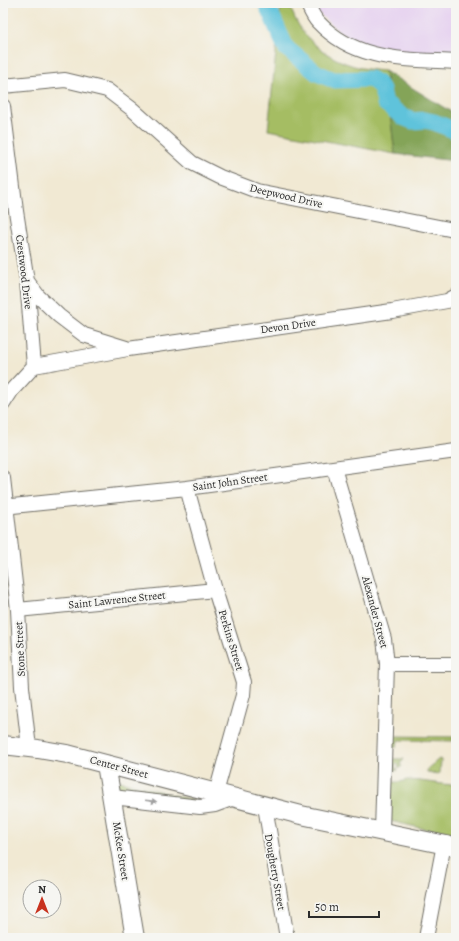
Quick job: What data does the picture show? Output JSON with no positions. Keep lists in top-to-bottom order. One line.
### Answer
{"streets":{"main road":["Center Street","McKee Street"],"street":["Deepwood Drive","Crestwood Drive","Devon Drive","Saint John Street","Saint Lawrence Street","Alexander Street","Perkins Street","Stone Street","Dougherty Street"]},"crossings":[["Crestwood Drive","Devon Drive"],["Saint John Street","Alexander Street"],["Saint John Street","Perkins Street"],["Saint John Street","Stone Street"],["Saint Lawrence Street","Perkins Street"],["Saint Lawrence Street","Stone Street"],["Alexander Street","Center Street"],["Perkins Street","Center Street"],["Stone Street","Center Street"],["Center Street","McKee Street"],["Center Street","Dougherty Street"]],"scale_bar":"50 m","north":"top"}
